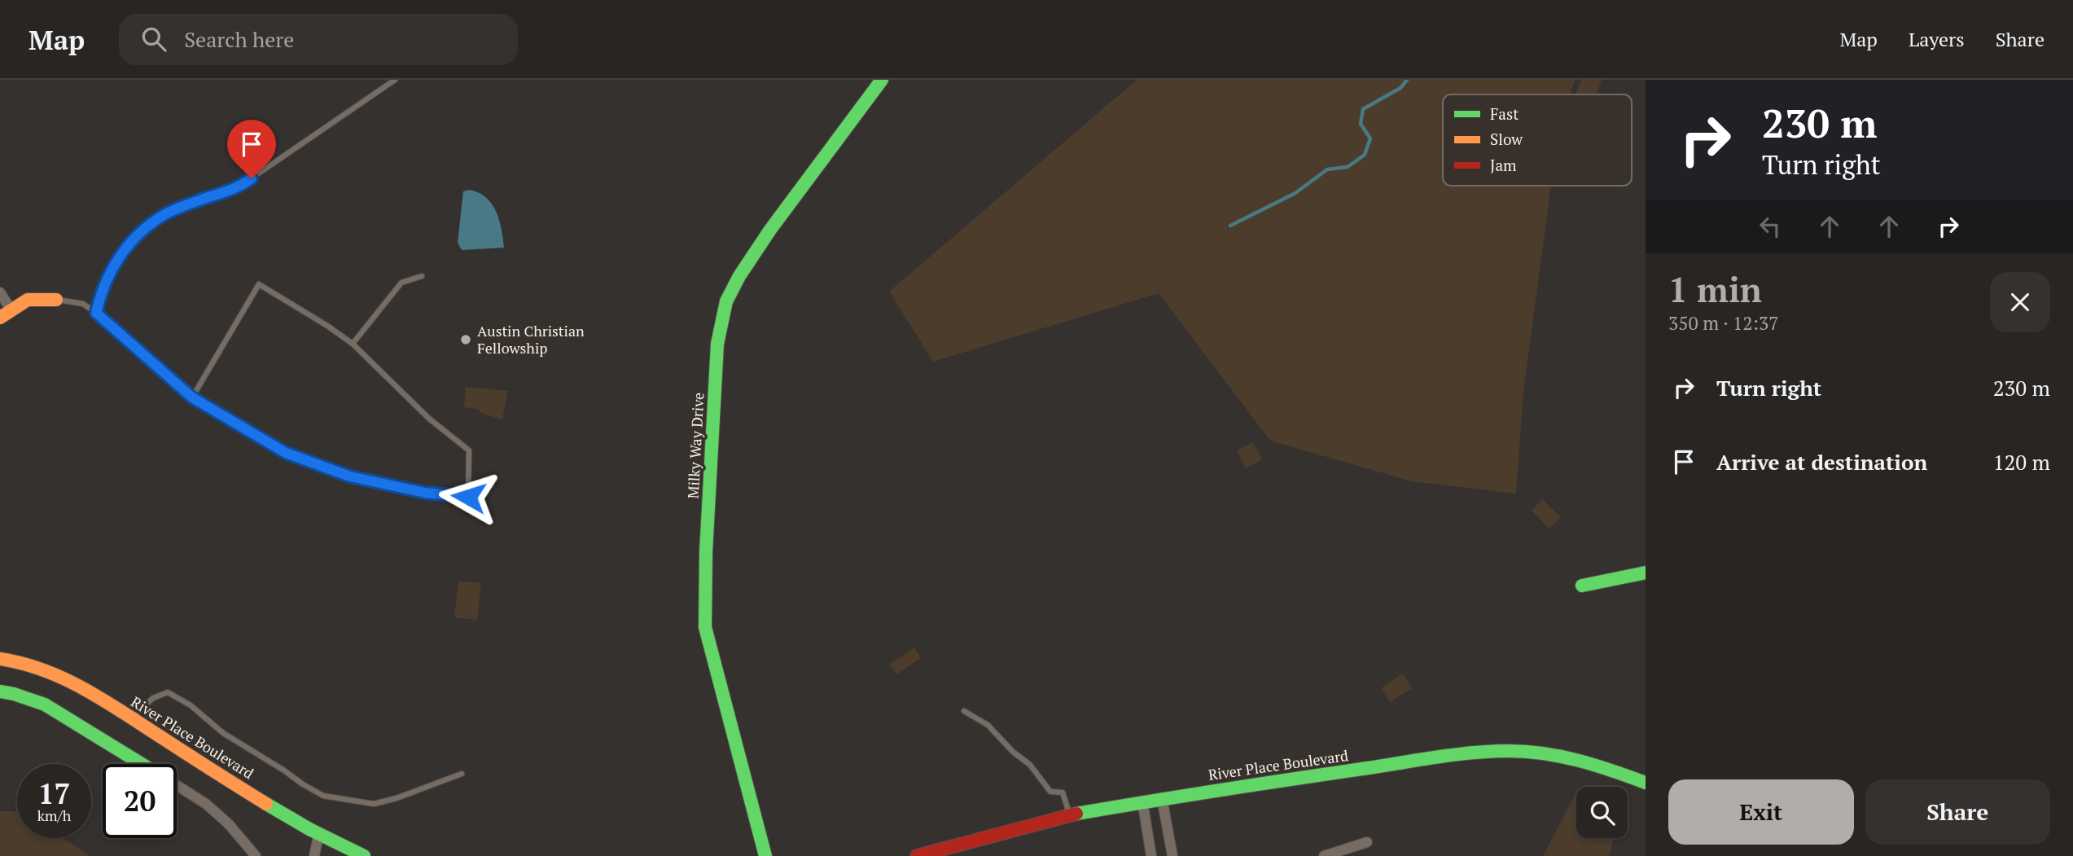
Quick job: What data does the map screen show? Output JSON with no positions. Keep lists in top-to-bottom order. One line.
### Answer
{"streets":{"street":["Milky Way Drive","River Place Boulevard"]},"places":["Austin Christian Fellowship"],"legend":["Fast","Slow","Jam"],"page":{"header":"Map","search":"Search here","nav":["Map","Layers","Share"],"turn":["230 m","Turn right"],"heading":["1 min","350 m · 12:37"],"list":[{"name":"Turn right","value":"230 m"},{"name":"Arrive at destination","value":"120 m"}],"speed":"17 km/h","limit":"20","buttons":["Exit","Share"]}}
